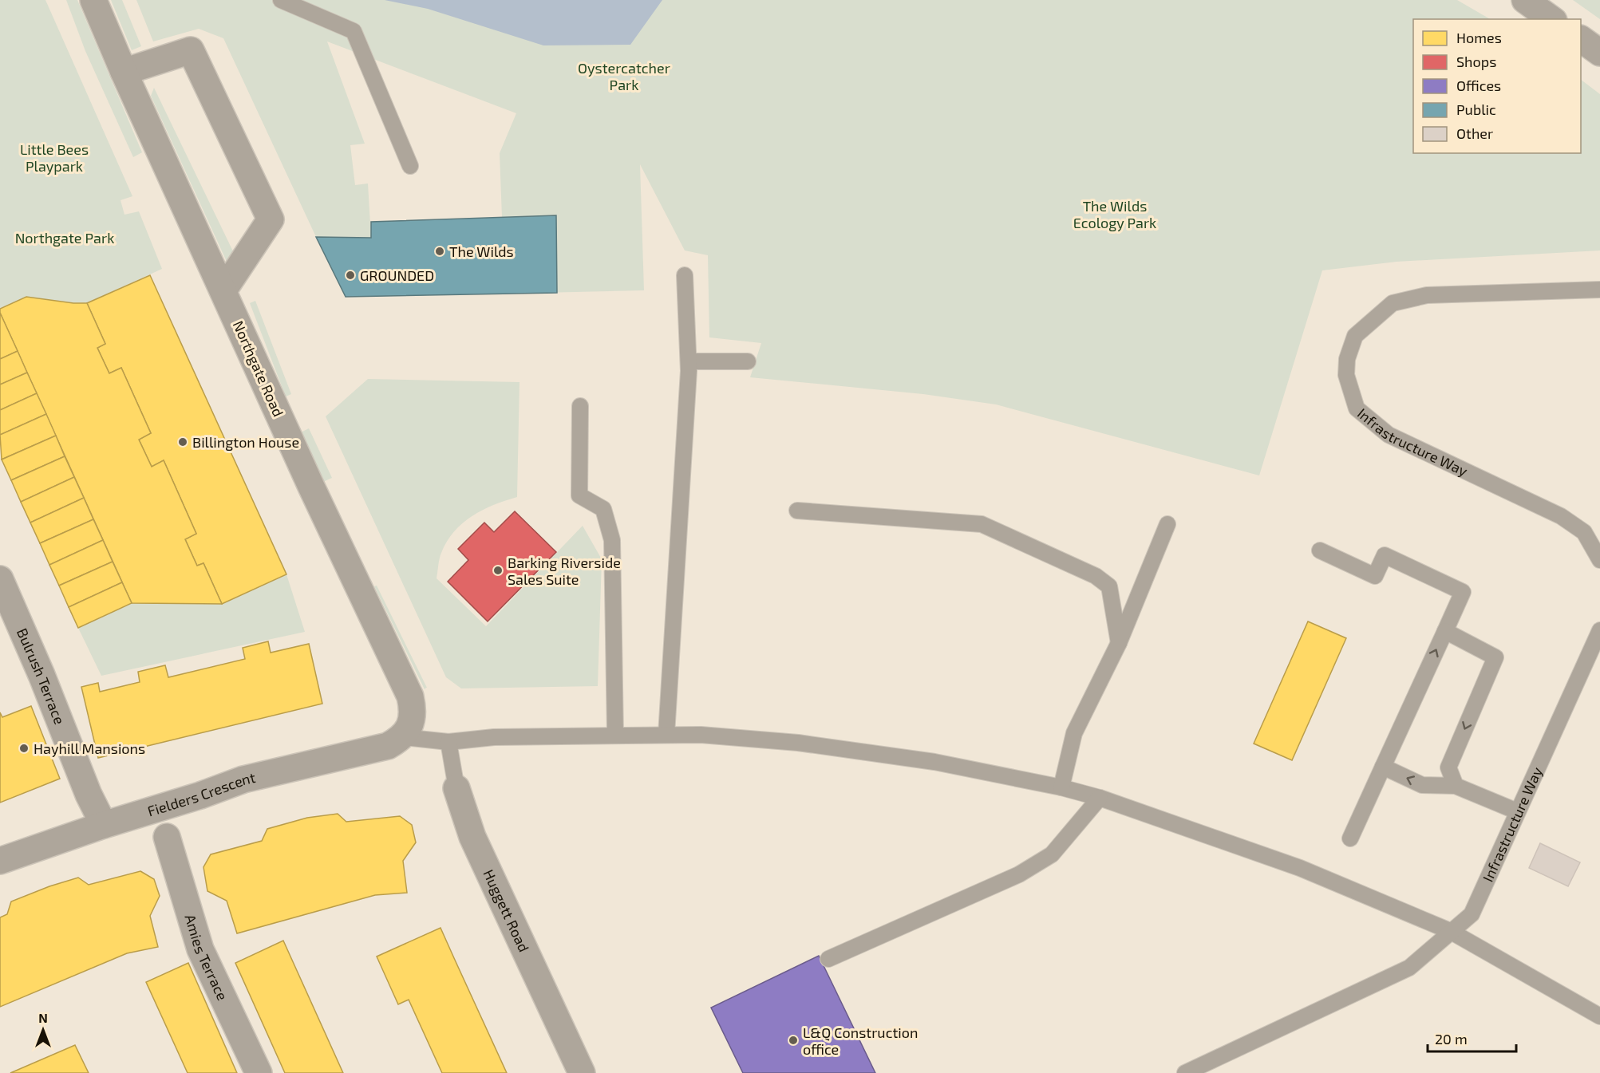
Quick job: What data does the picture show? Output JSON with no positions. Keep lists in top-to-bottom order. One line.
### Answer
{"streets":{"street":["Northgate Road","Bulrush Terrace","Fielders Crescent","Huggett Road","Amies Terrace"],"lane":["Infrastructure Way"]},"crossings":[["Northgate Road","Fielders Crescent"],["Bulrush Terrace","Fielders Crescent"]],"parks":["Oystercatcher Park","Little Bees Playpark","The Wilds Ecology Park","Northgate Park"],"places":["The Wilds","GROUNDED","Billington House","Barking Riverside Sales Suite","Hayhill Mansions","L&Q Construction office"],"legend":["Homes","Shops","Offices","Public","Other"],"scale_bar":"20 m","north":"top"}
